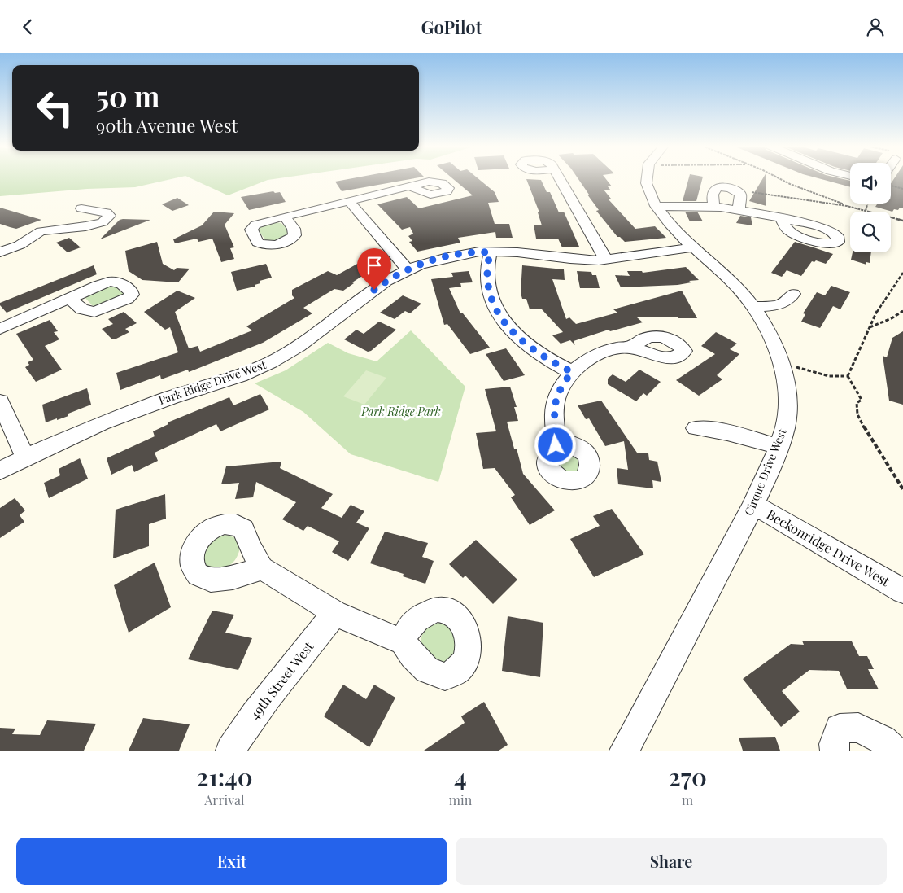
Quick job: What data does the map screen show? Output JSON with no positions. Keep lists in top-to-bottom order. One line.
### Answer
{"streets":{"street":["Park Ridge Drive West","Cirque Drive West","Beckonridge Drive West","49th Street West"]},"crossings":[["Park Ridge Drive West","Cirque Drive West"],["Cirque Drive West","Beckonridge Drive West"]],"parks":["Park Ridge Park"],"page":{"header":"GoPilot","turn":["50 m","90th Avenue West"],"eta":["21:40","Arrival","4","min","270","m"],"buttons":["Exit","Share"]}}
